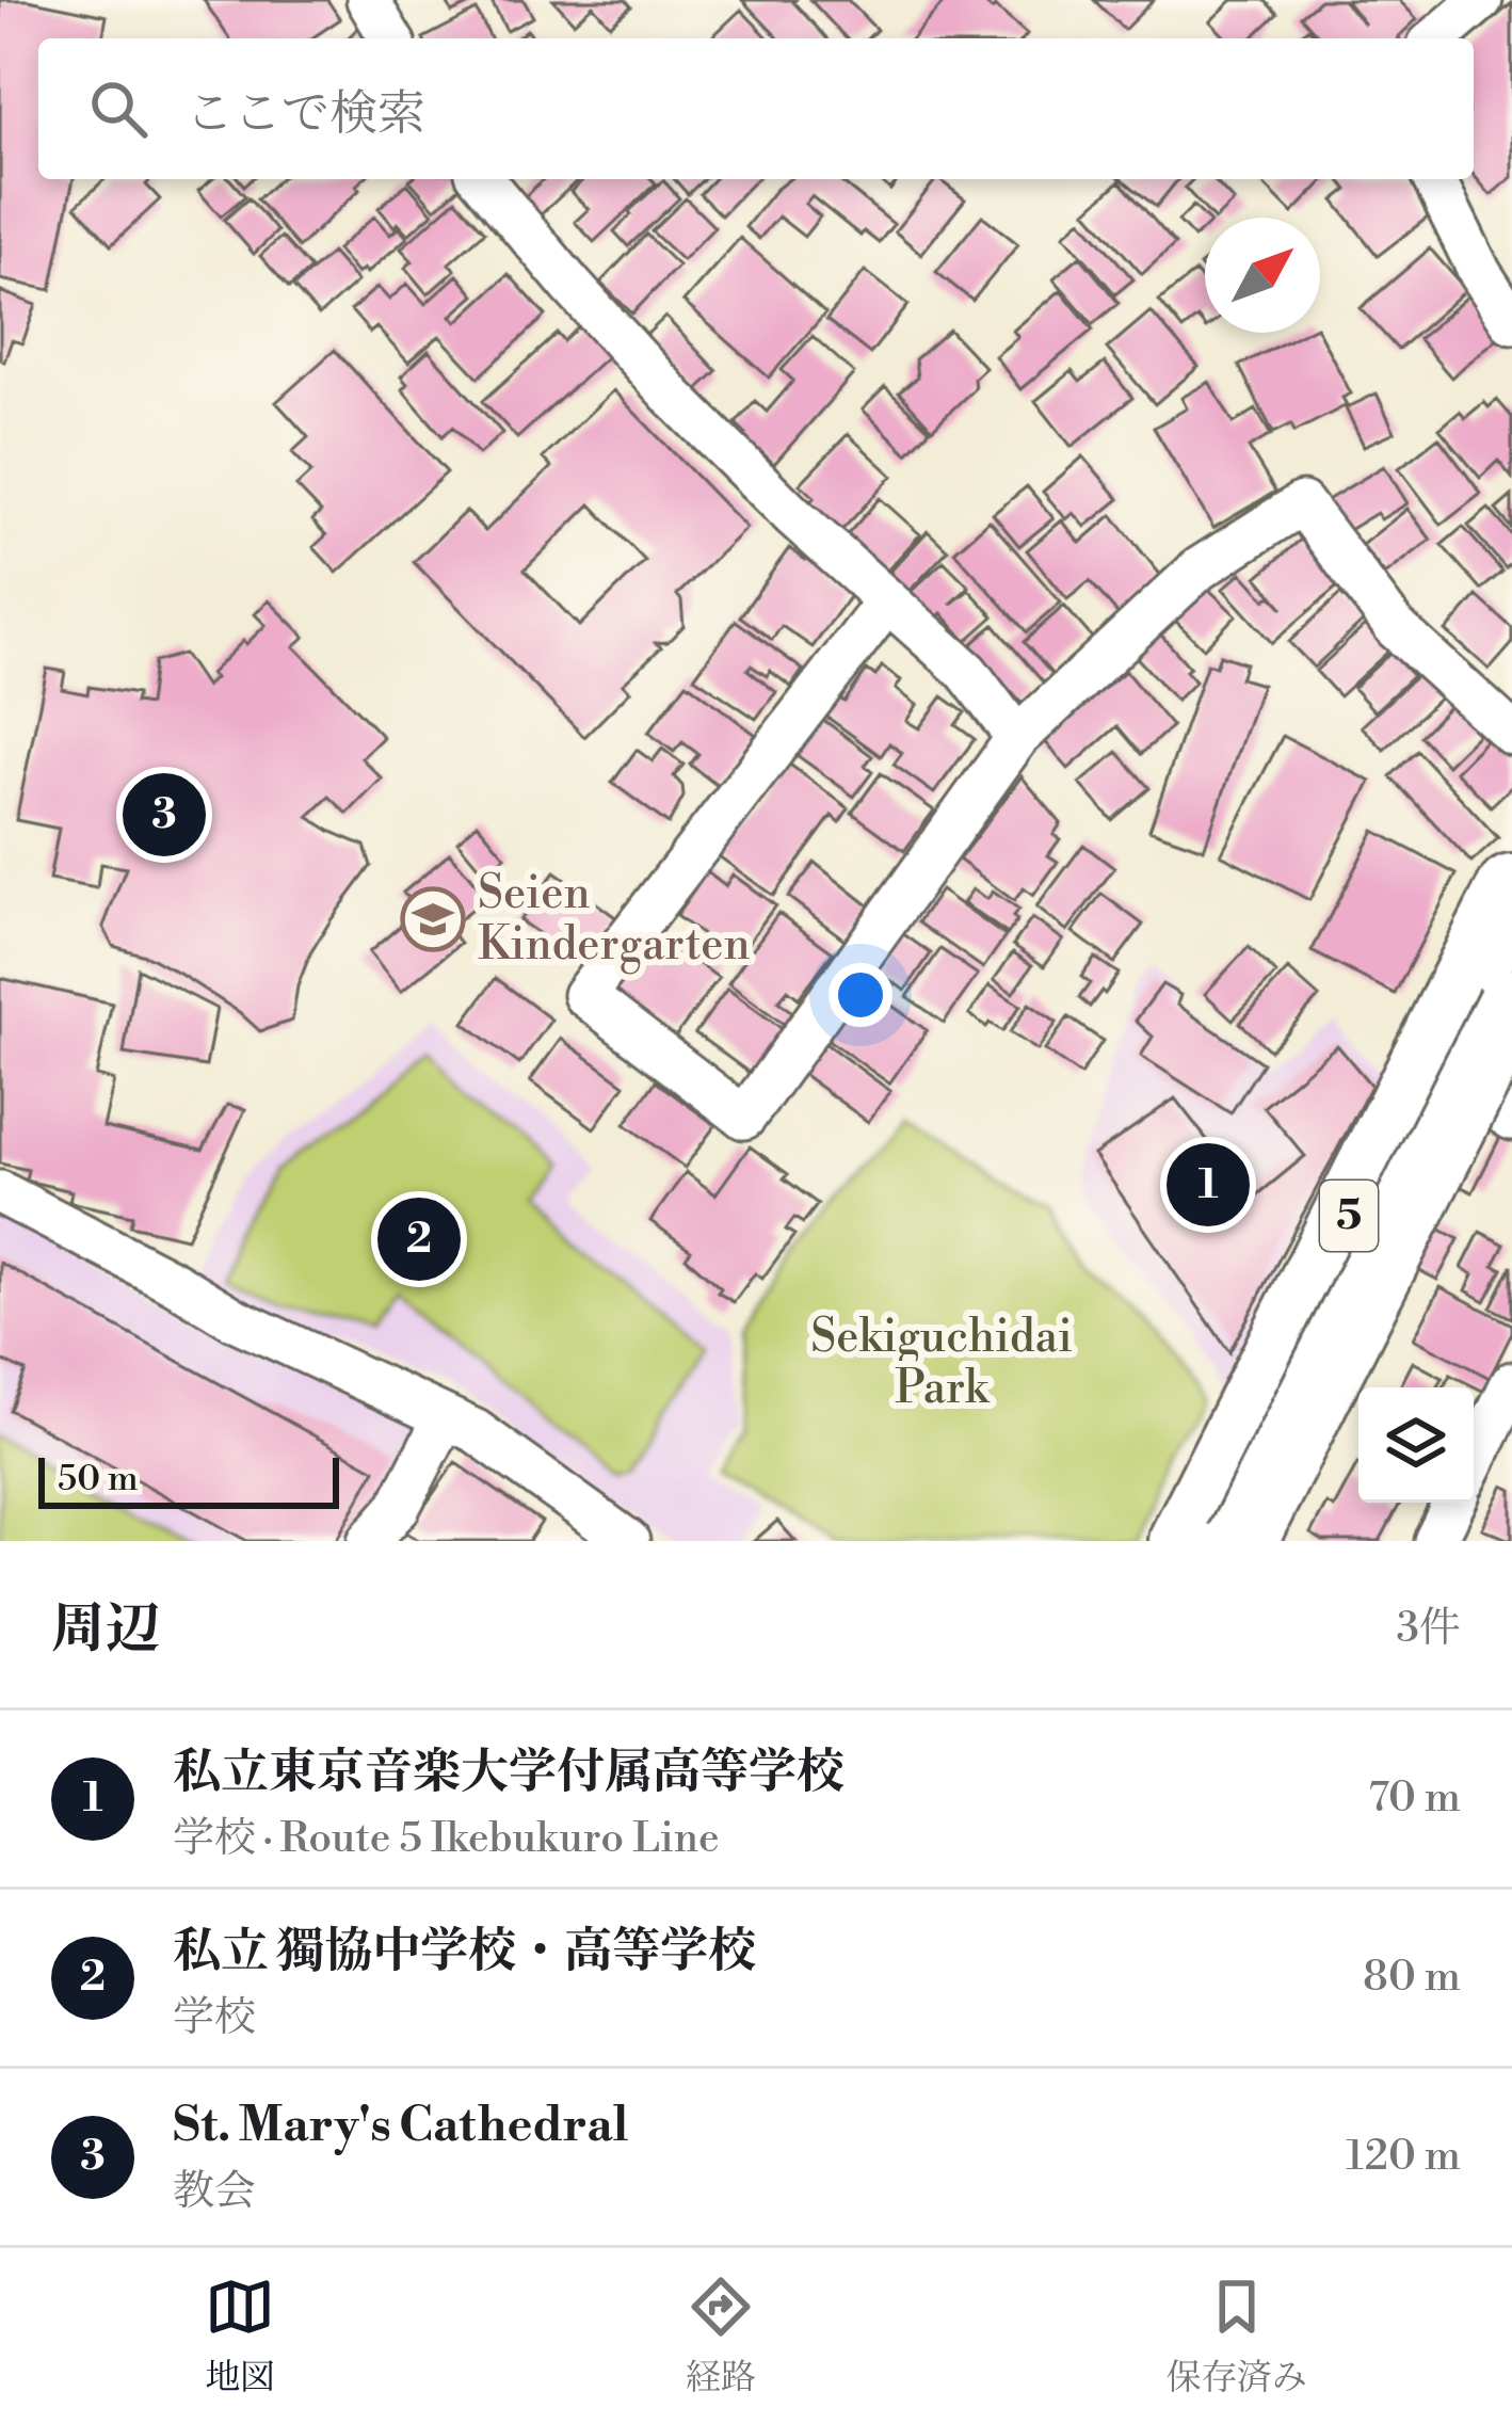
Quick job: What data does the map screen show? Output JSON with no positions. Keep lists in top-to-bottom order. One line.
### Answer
{"streets":{"highway":["5"]},"parks":["Sekiguchidai Park"],"places":{"school or university":["Seien Kindergarten"]},"scale_bar":"50 m","north":"top right","page":{"search":"ここで検索","pins":["3","1","2"],"scale":"50 m","heading":["周辺","3件"],"list":[{"mark":"1","name":"私立東京音楽大学付属高等学校","note":"学校 · Route 5 Ikebukuro Line","value":"70 m"},{"mark":"2","name":"私立 獨協中学校・高等学校","note":"学校","value":"80 m"},{"mark":"3","name":"St. Mary's Cathedral","note":"教会","value":"120 m"}],"nav":["地図","経路","保存済み"]}}
